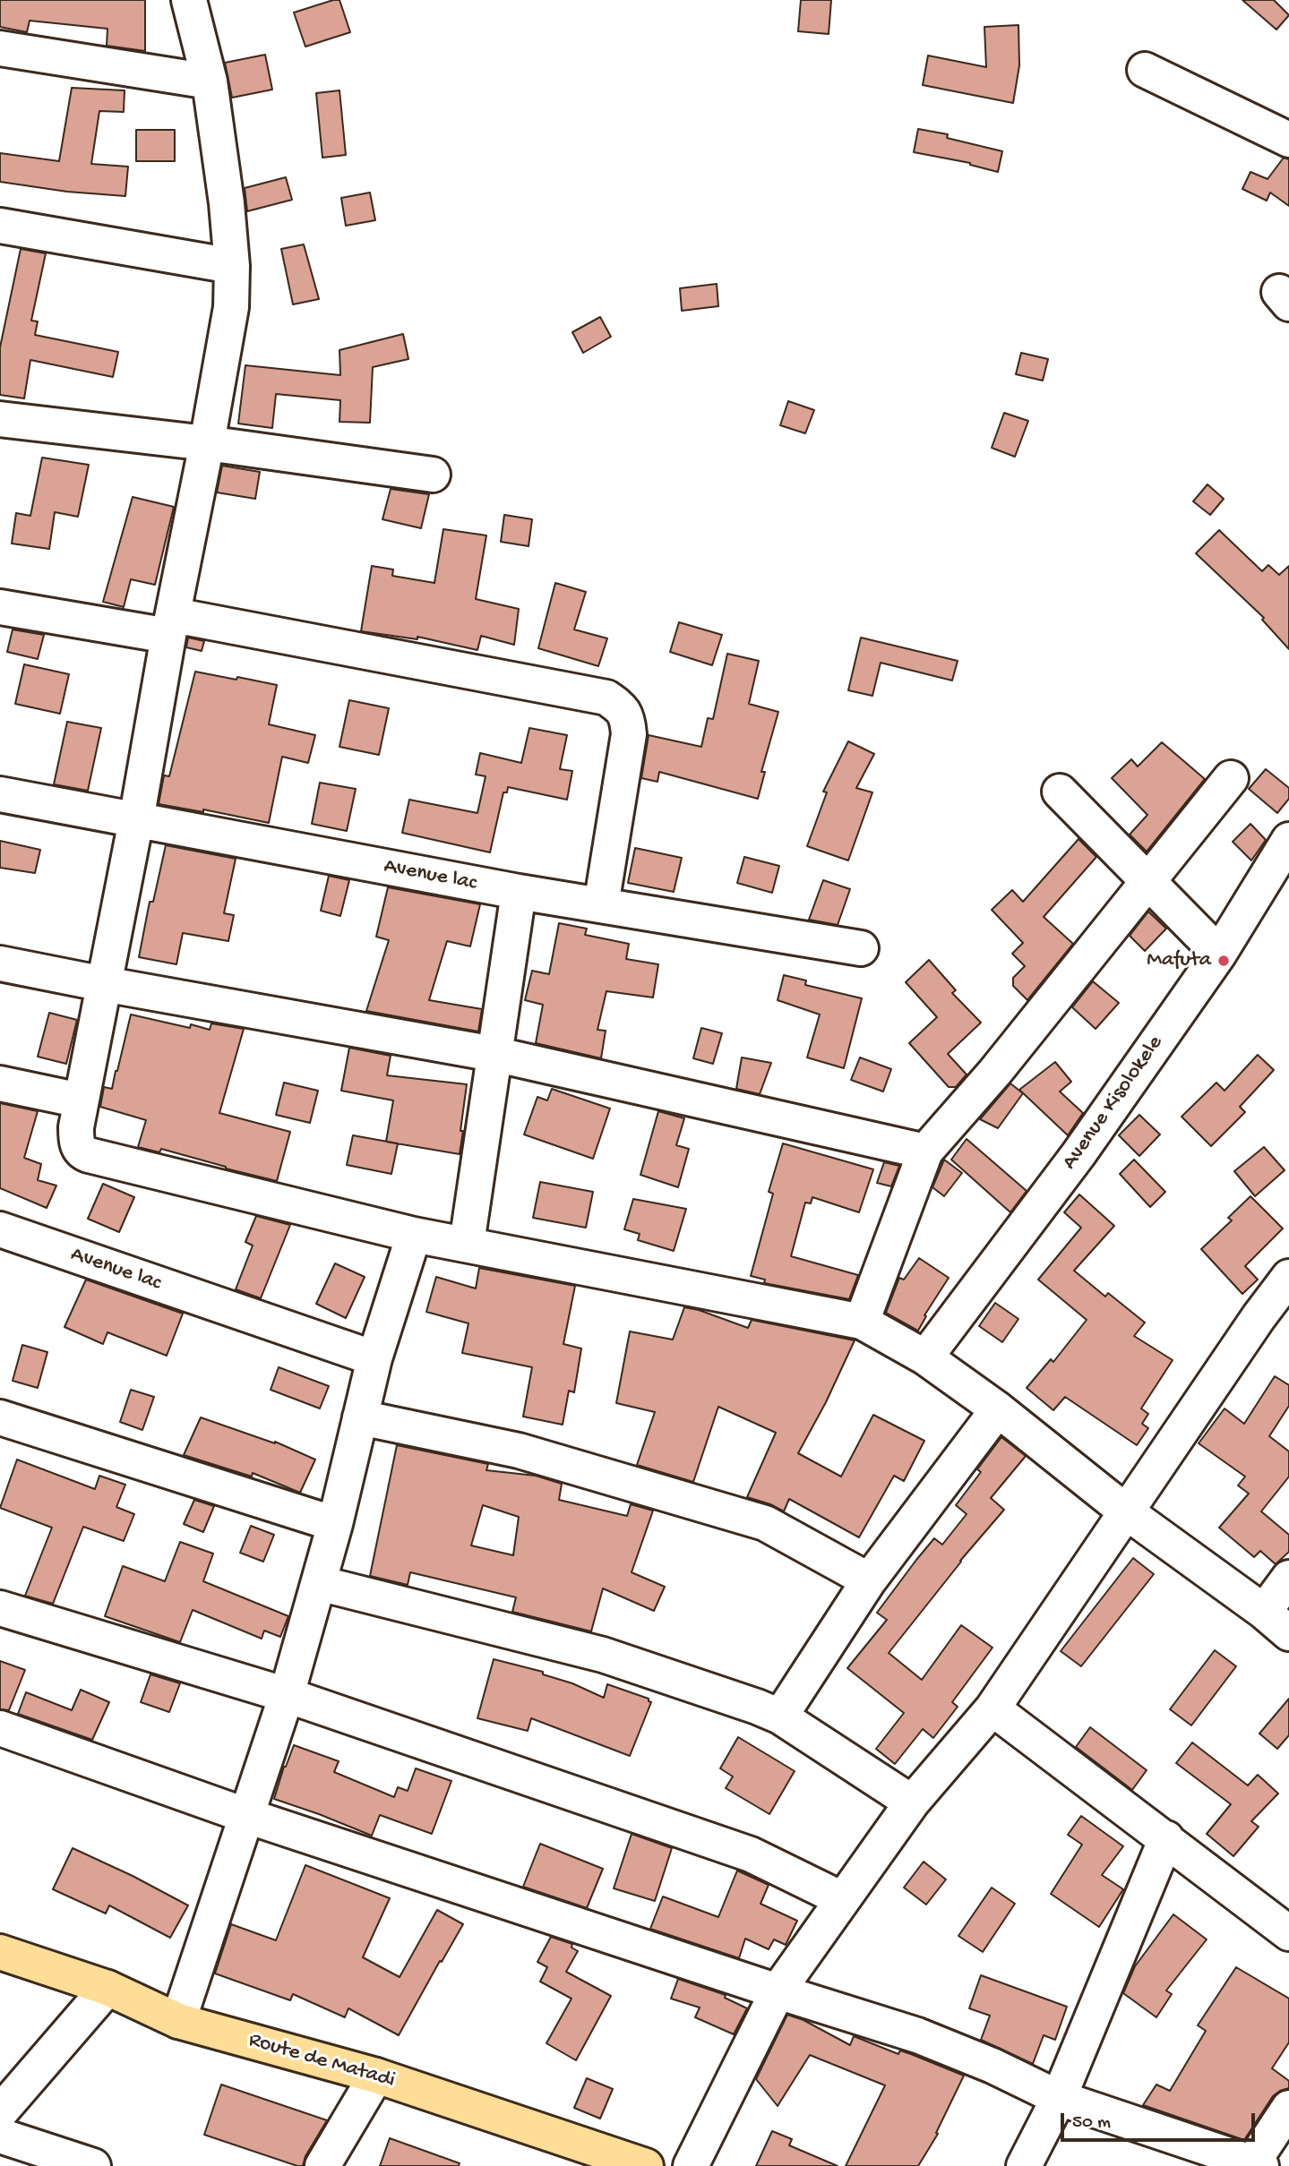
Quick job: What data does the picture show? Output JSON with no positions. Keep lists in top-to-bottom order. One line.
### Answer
{"streets":{"main road":["Route de Matadi"],"street":["Avenue lac","Avenue Kisolokele"]},"places":["Mafuta"],"scale_bar":"50 m"}
